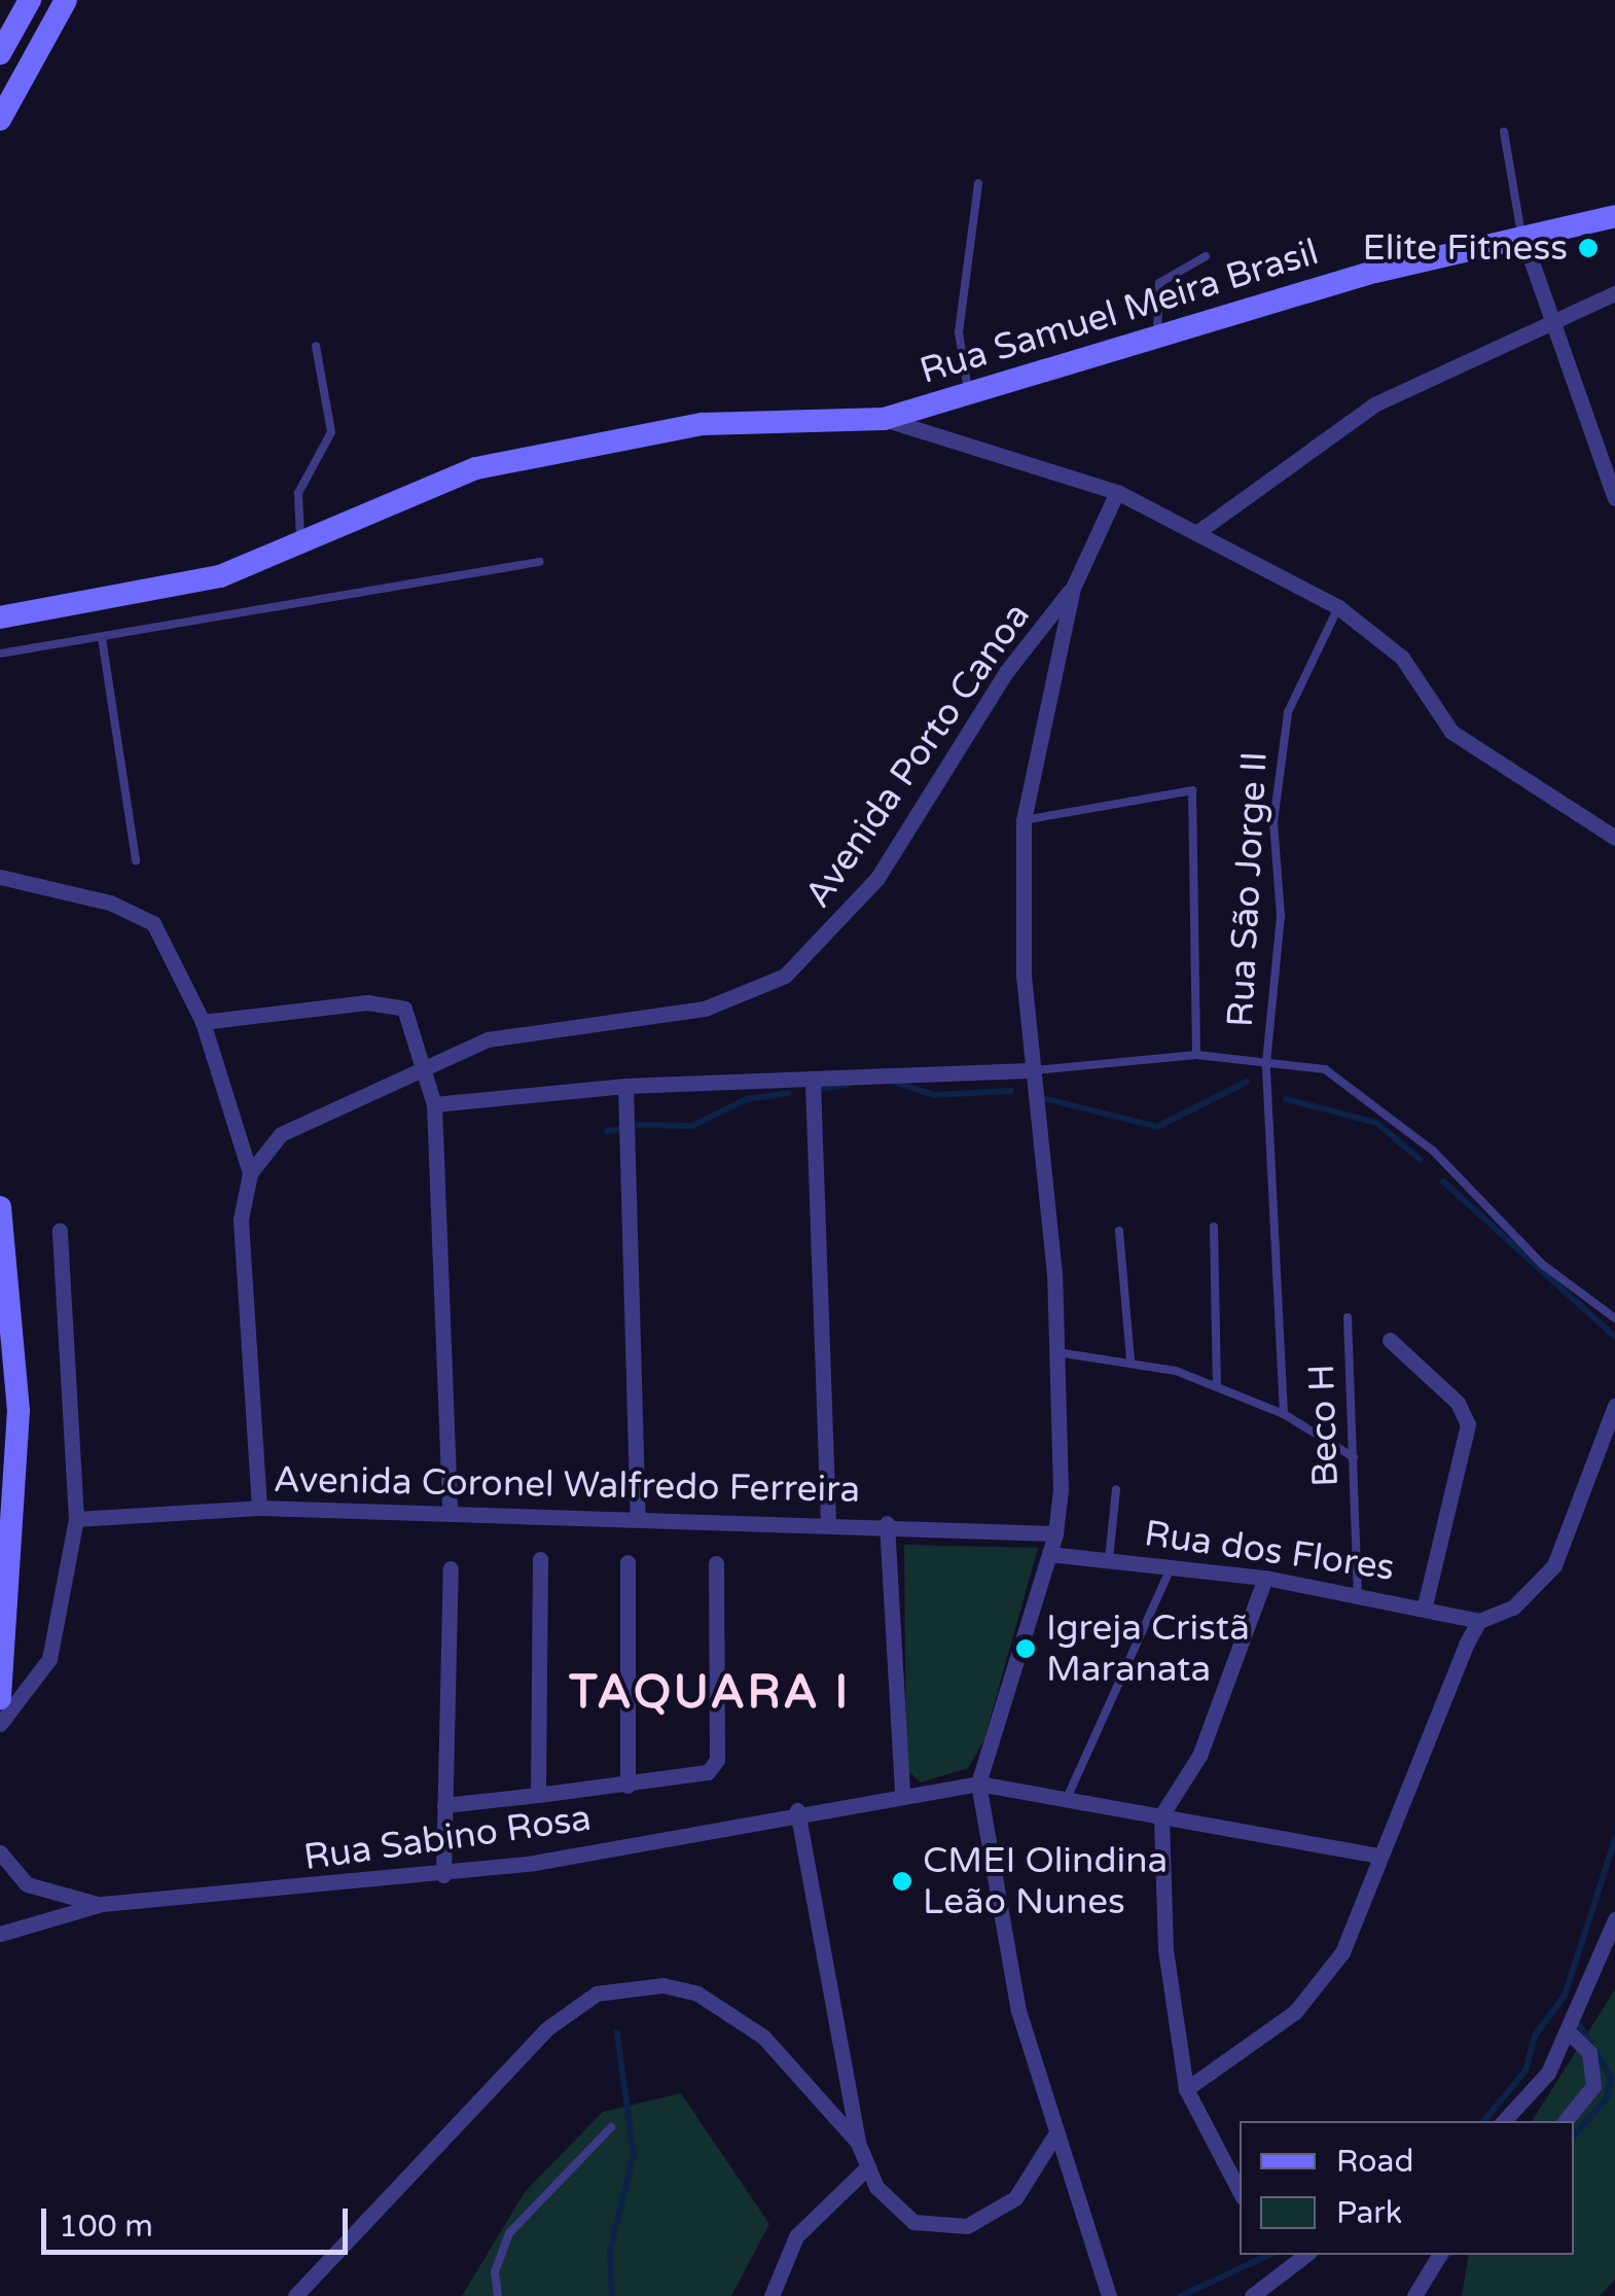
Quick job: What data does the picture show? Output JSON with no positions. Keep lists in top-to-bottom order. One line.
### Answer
{"streets":{"street":["Rua Samuel Meira Brasil","Avenida Porto Canoa","Avenida Coronel Walfredo Ferreira","Rua dos Flores","Rua Sabino Rosa"],"lane":["Rua São Jorge II","Beco H"]},"crossings":[["Beco H","Rua dos Flores"]],"districts":["TAQUARA I"],"places":["Elite Fitness","Igreja Cristã Maranata","CMEI Olindina Leão Nunes"],"legend":["Road","Park"],"scale_bar":"100 m"}
